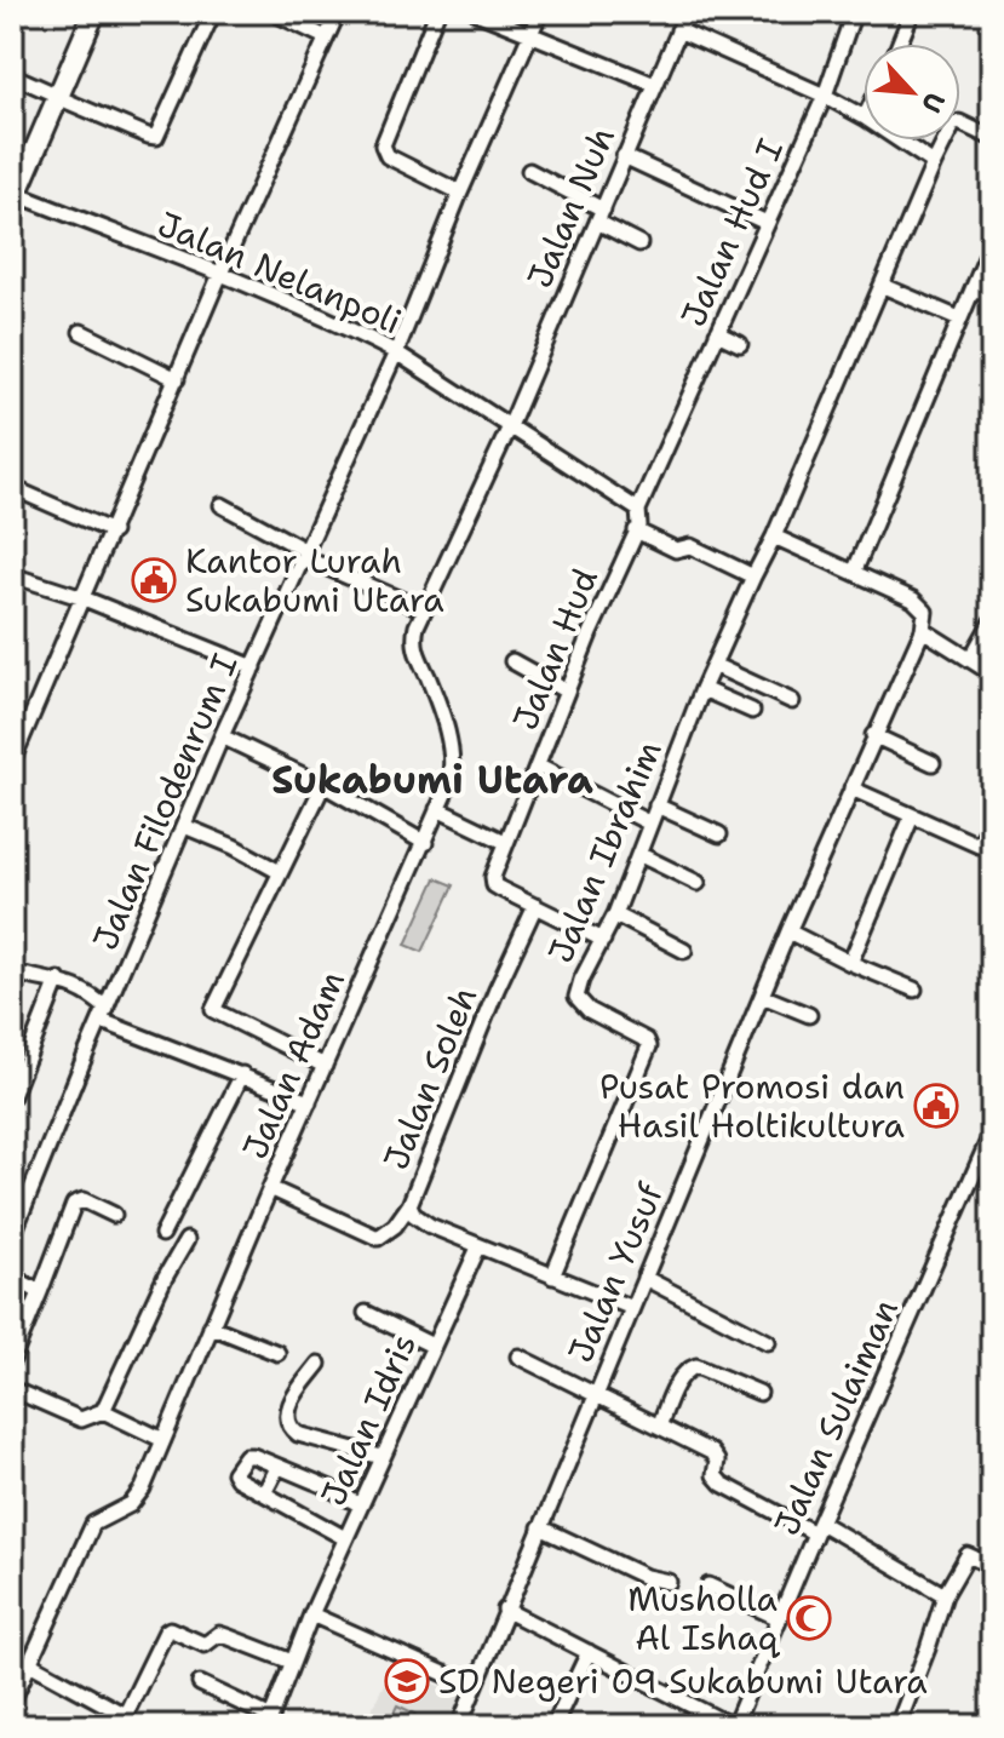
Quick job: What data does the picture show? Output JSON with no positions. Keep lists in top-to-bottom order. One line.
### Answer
{"streets":{"street":["Jalan Nuh","Jalan Hud I","Jalan Nelanpoli","Jalan Hud","Jalan Filodenrum I","Jalan Ibrahim","Jalan Adam","Jalan Soleh","Jalan Yusuf","Jalan Sulaiman","Jalan Idris"]},"crossings":[["Jalan Nuh","Jalan Nelanpoli"],["Jalan Nuh","Jalan Adam"],["Jalan Hud I","Jalan Nelanpoli"],["Jalan Hud I","Jalan Hud"],["Jalan Nelanpoli","Jalan Filodenrum I"],["Jalan Nelanpoli","Jalan Adam"],["Jalan Hud","Jalan Soleh"],["Jalan Ibrahim","Jalan Soleh"],["Jalan Soleh","Jalan Yusuf"],["Jalan Soleh","Jalan Idris"]],"districts":["Sukabumi Utara"],"places":{"public building":["Kantor Lurah Sukabumi Utara","Pusat Promosi dan Hasil Holtikultura"],"mosque":["Musholla Al Ishaq"],"school or university":["SD Negeri 09 Sukabumi Utara"]},"north":"bottom right"}
